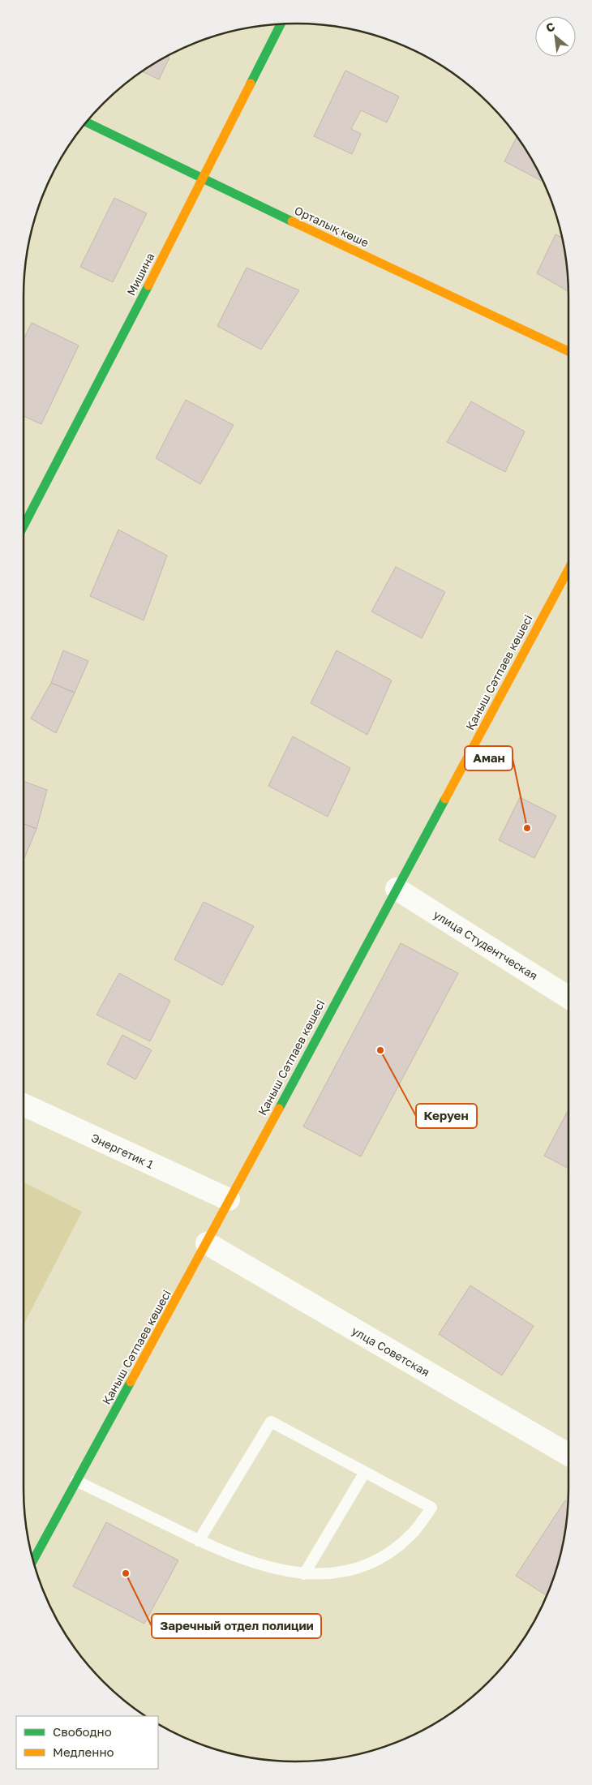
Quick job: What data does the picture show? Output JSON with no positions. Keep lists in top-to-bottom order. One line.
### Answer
{"streets":{"street":["Орталық көше","Мишина","Қаныш Сәтпаев көшесі","улица Студентческая","Энергетик 1","улца Советская"]},"crossings":[["Орталық көше","Мишина"],["Қаныш Сәтпаев көшесі","улица Студентческая"],["Қаныш Сәтпаев көшесі","Энергетик 1"],["Қаныш Сәтпаев көшесі","улца Советская"]],"places":["Аман","Керуен","Заречный отдел полиции"],"legend":["Свободно","Медленно"],"north":"top left"}
